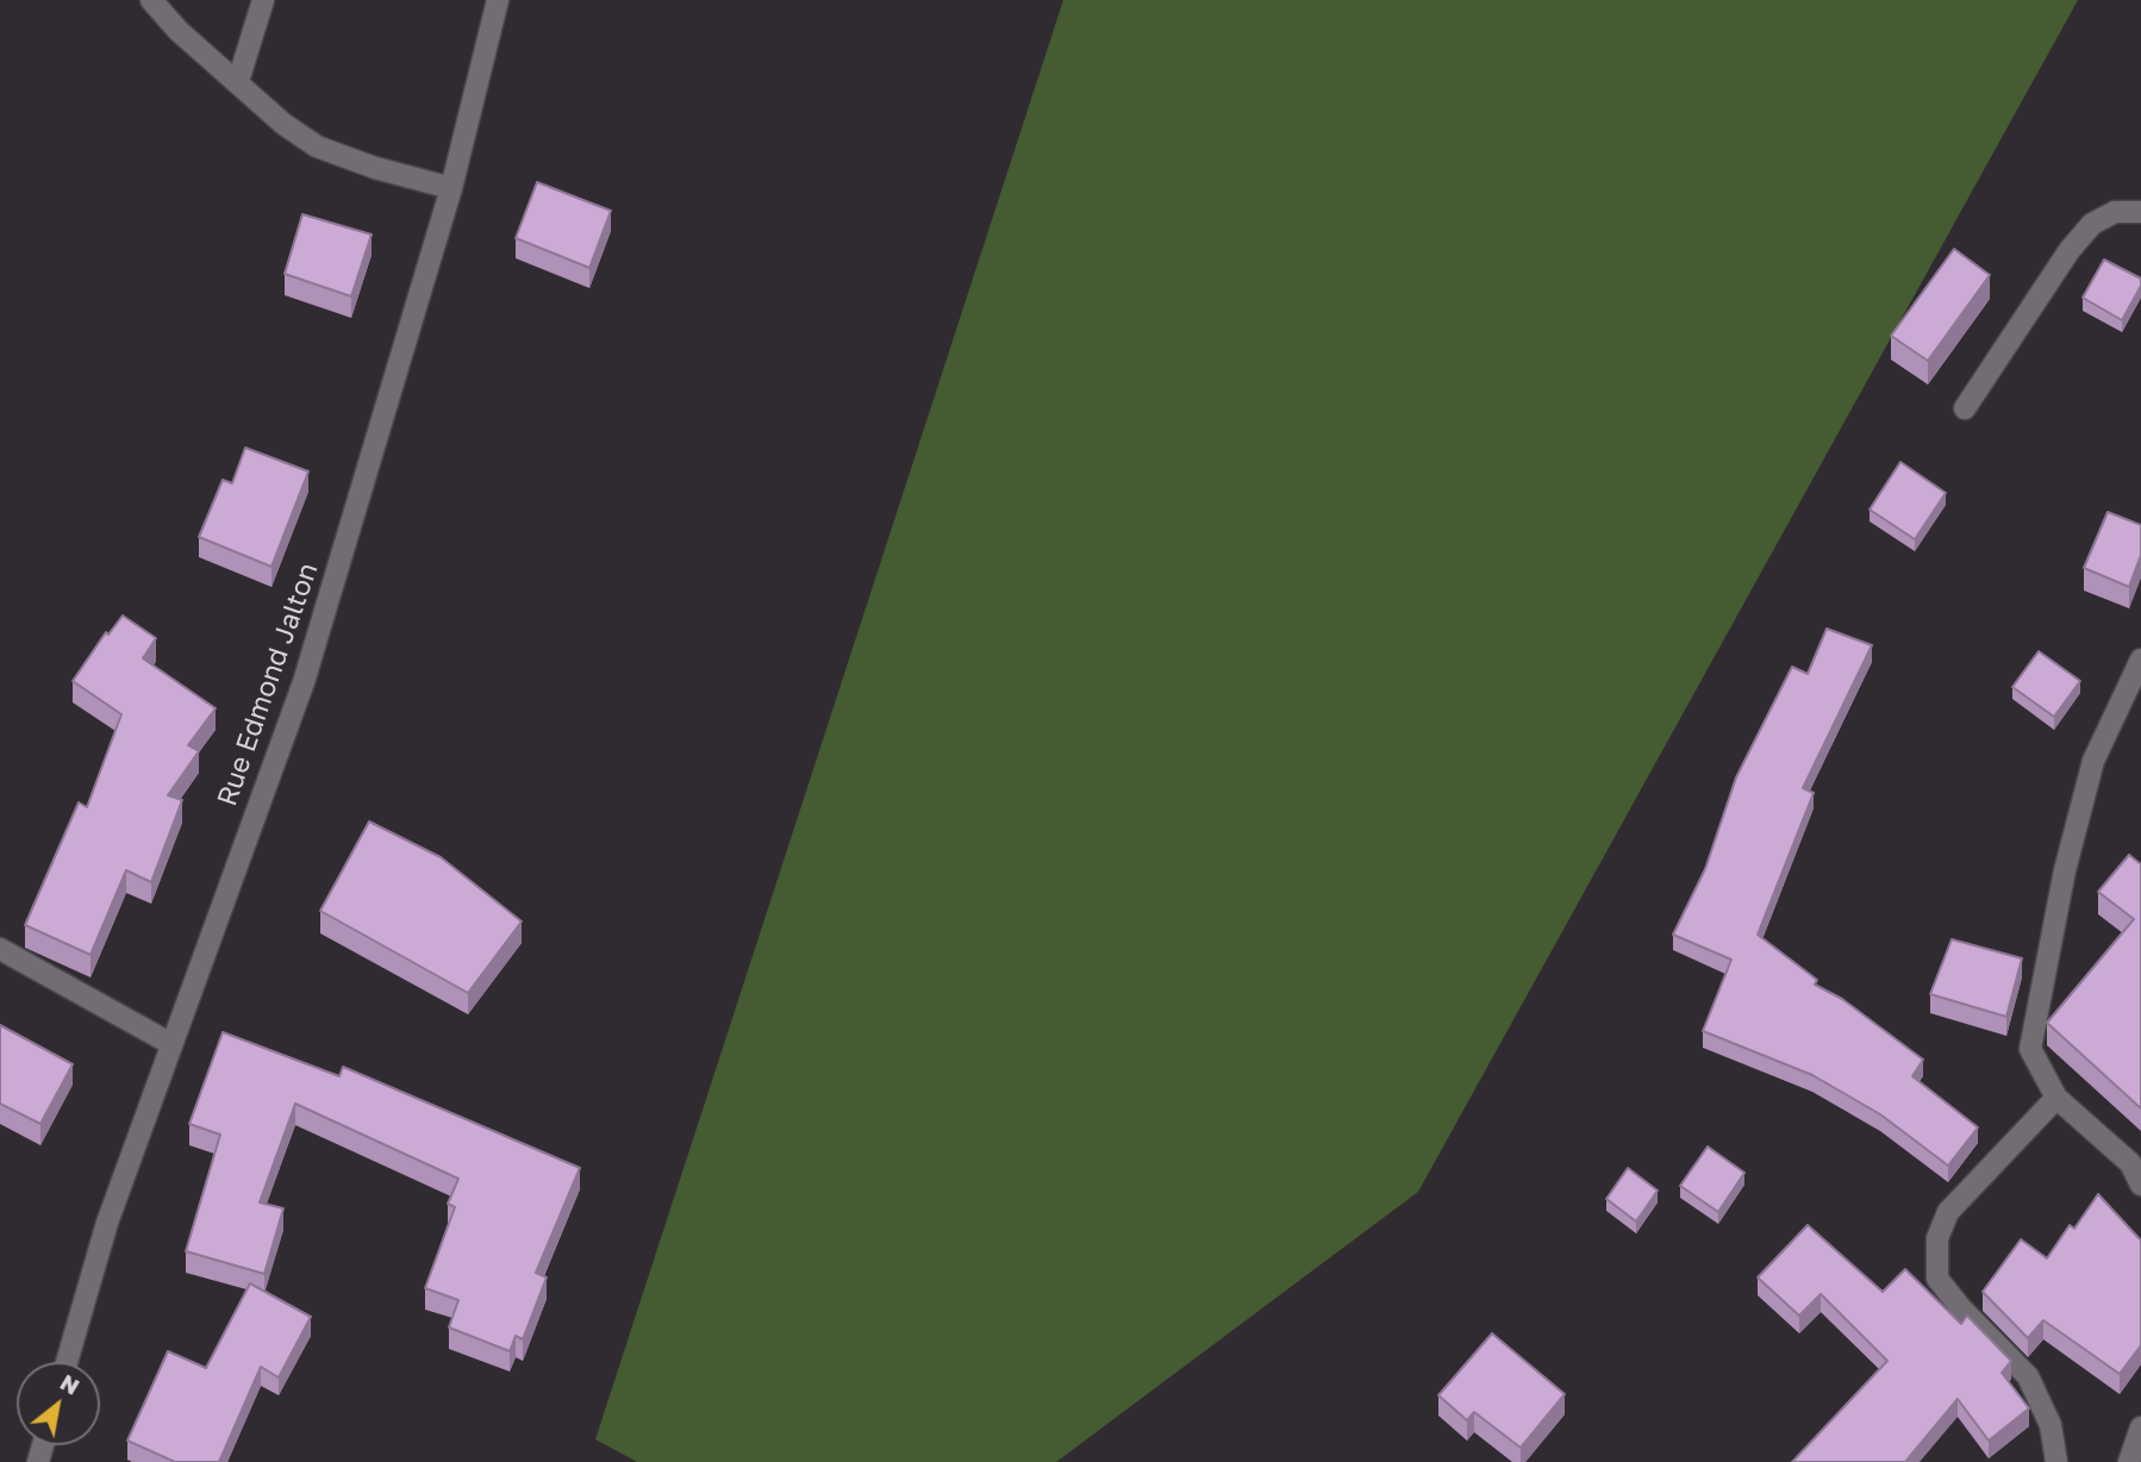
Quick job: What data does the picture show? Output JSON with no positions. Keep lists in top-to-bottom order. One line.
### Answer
{"streets":{"street":["Rue Edmond Jalton"]},"north":"top right"}
